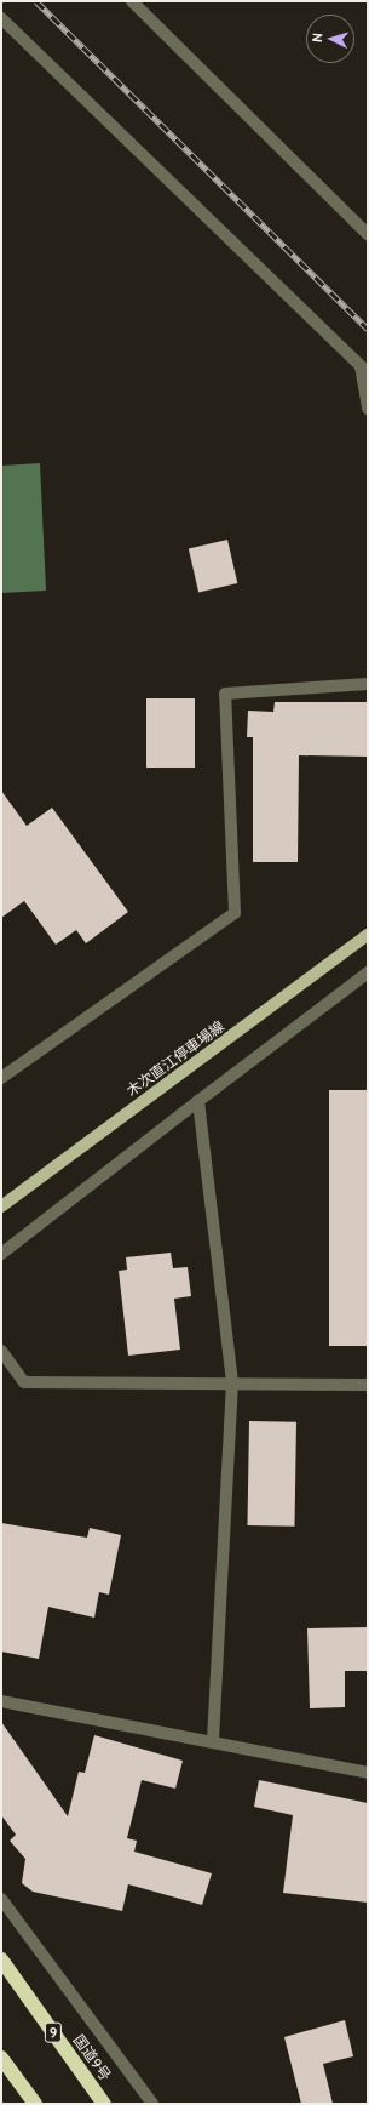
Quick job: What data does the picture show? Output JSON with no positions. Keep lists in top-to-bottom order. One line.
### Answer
{"streets":{"highway":["9","国道9号"],"main road":["木次直江停車場線"]},"north":"left"}
